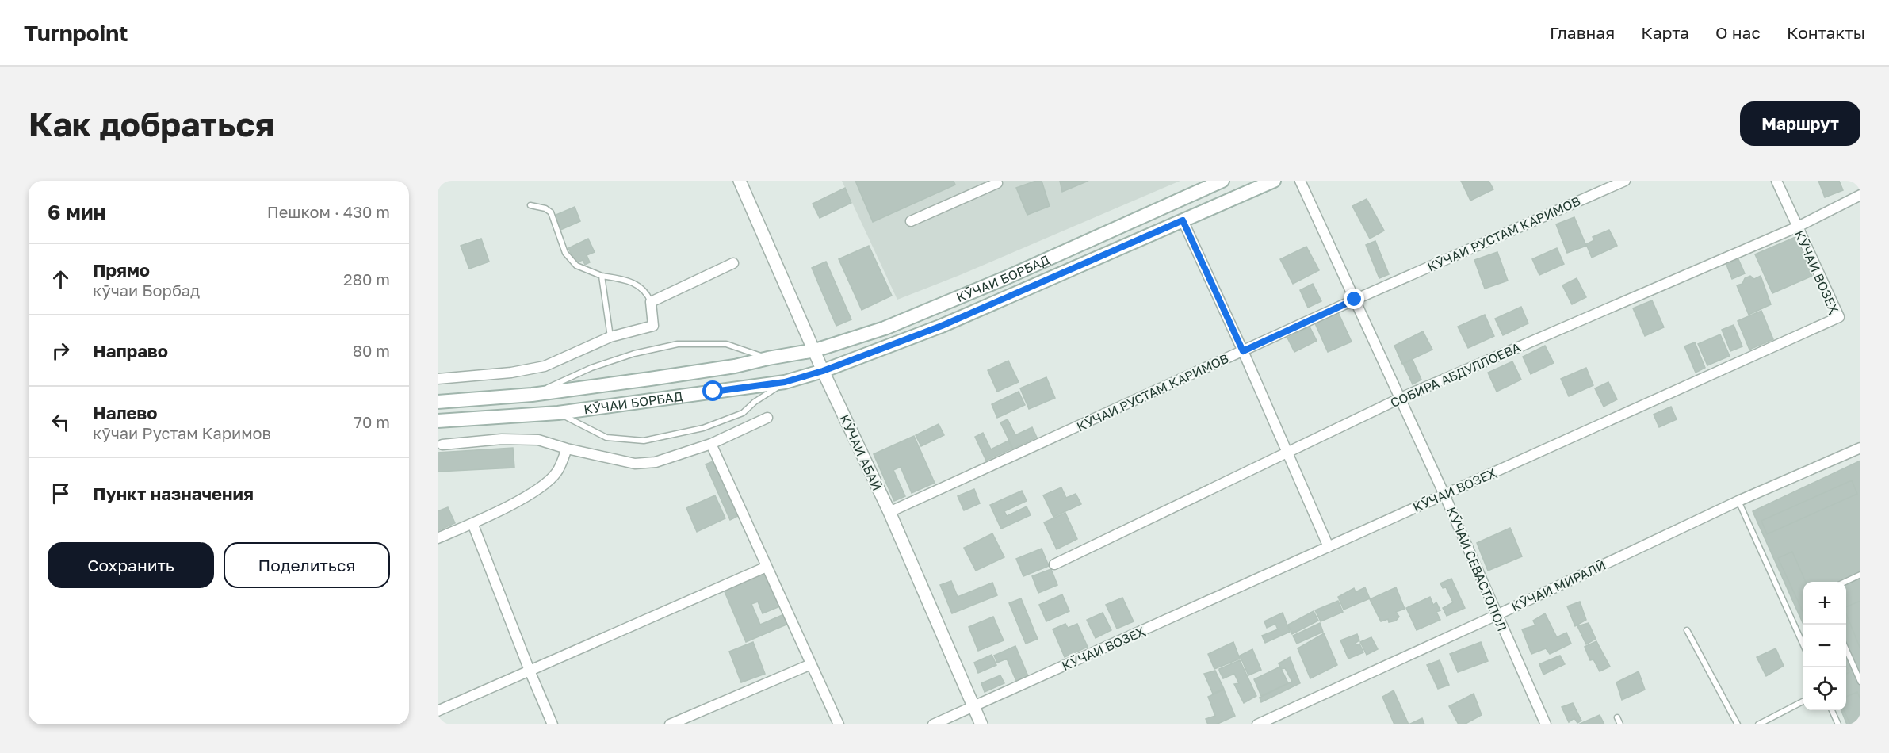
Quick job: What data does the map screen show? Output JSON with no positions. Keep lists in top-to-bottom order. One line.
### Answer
{"streets":{"main road":["КӮЧАИ БОРБАД"],"street":["КӮЧАИ РУСТАМ КАРИМОВ","КӮЧАИ ВОЗЕҲ","СОБИРА АБДУЛЛОЕВА","КӮЧАИ АБАӢ","КӮЧАИ СЕВАСТОПОЛ","КӮЧАИ МИРАЛӢ"]},"crossings":[["КӮЧАИ РУСТАМ КАРИМОВ","КӮЧАИ АБАӢ"],["КӮЧАИ РУСТАМ КАРИМОВ","КӮЧАИ СЕВАСТОПОЛ"],["КӮЧАИ ВОЗЕҲ","СОБИРА АБДУЛЛОЕВА"],["КӮЧАИ ВОЗЕҲ","КӮЧАИ АБАӢ"],["КӮЧАИ ВОЗЕҲ","КӮЧАИ СЕВАСТОПОЛ"],["КӮЧАИ БОРБАД","КӮЧАИ АБАӢ"],["СОБИРА АБДУЛЛОЕВА","КӮЧАИ СЕВАСТОПОЛ"],["КӮЧАИ СЕВАСТОПОЛ","КӮЧАИ МИРАЛӢ"]],"page":{"header":"Turnpoint","nav":["Главная","Карта","О нас","Контакты"],"buttons":["Маршрут",["Сохранить","Поделиться"]],"title":"Как добраться","heading":["6 мин","Пешком · 430 m"],"list":[["Прямо","кӯчаи Борбад","280 m"],["Направо","80 m"],["Налево","кӯчаи Рустам Каримов","70 m"],"Пункт назначения"],"map_buttons":["+","−"]}}
